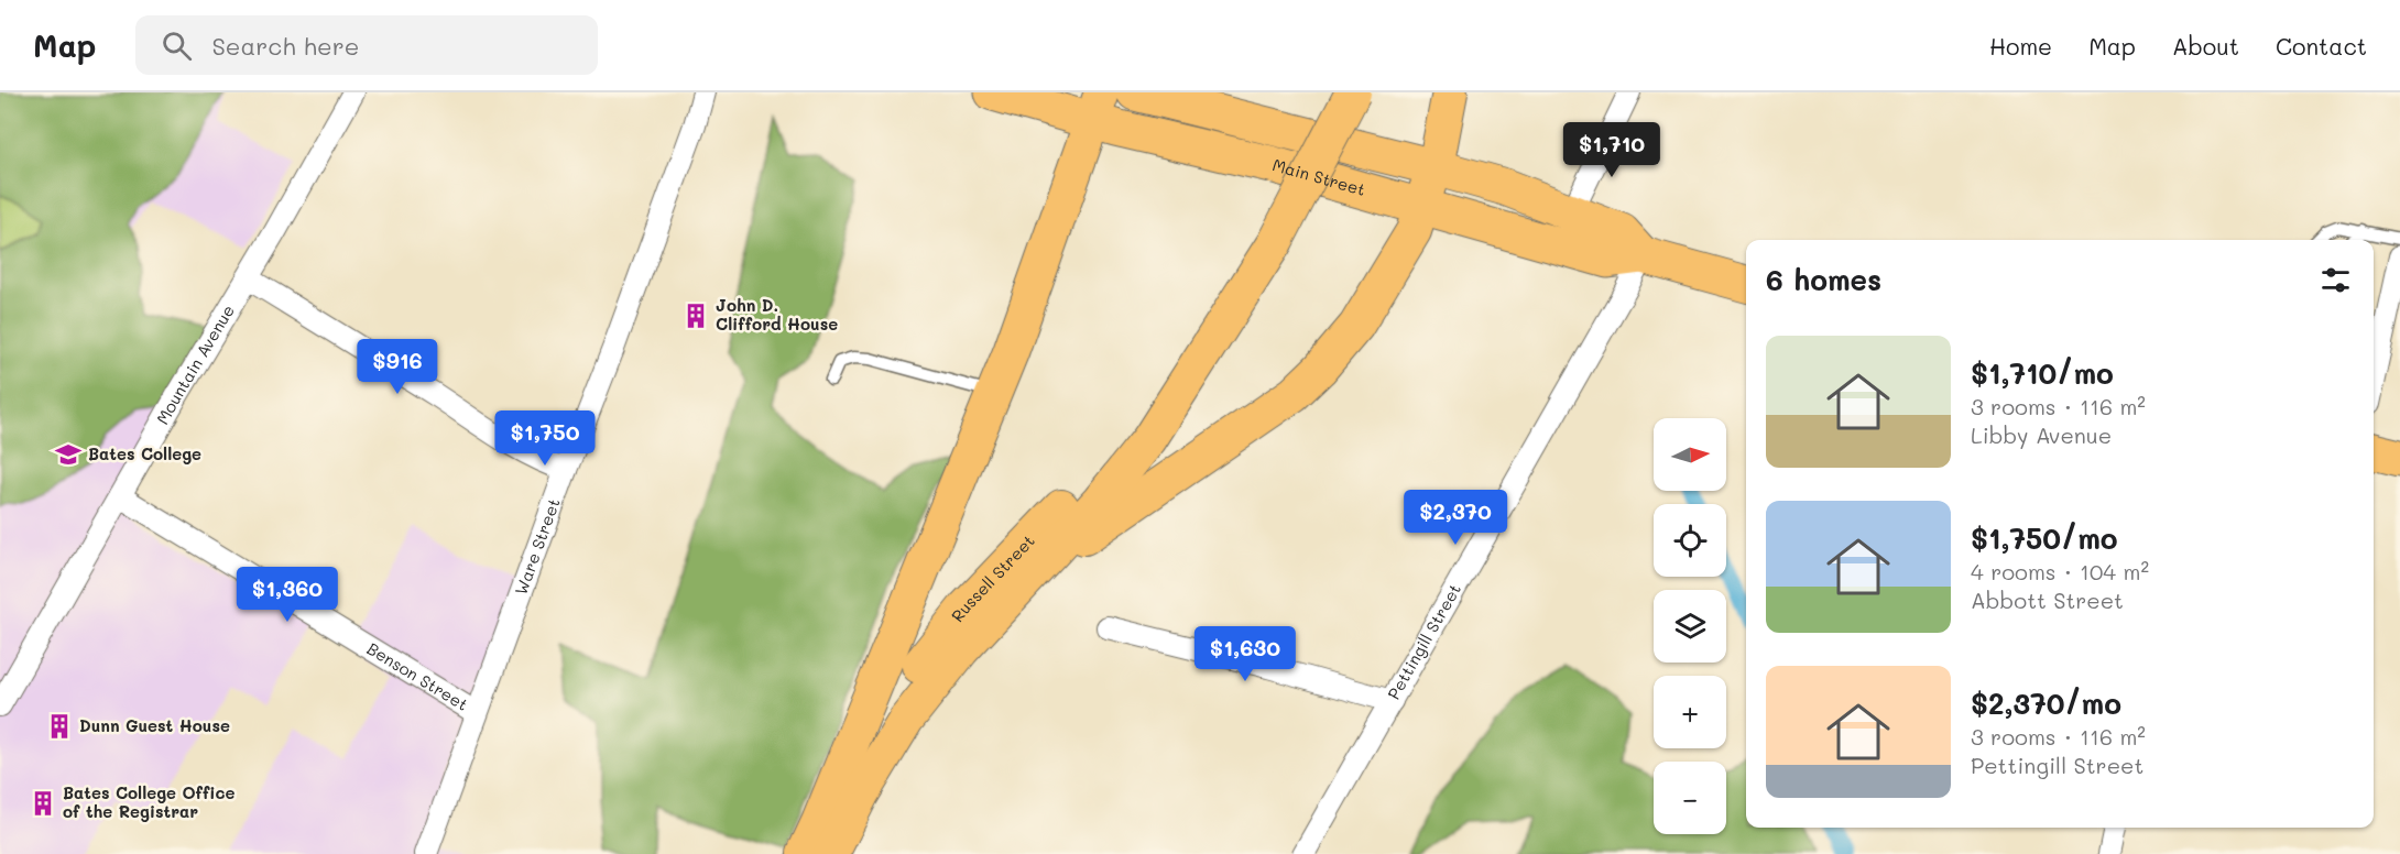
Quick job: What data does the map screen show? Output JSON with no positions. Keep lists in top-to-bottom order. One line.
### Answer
{"streets":{"highway":["Main Street"],"main road":["Russell Street"],"street":["Mountain Avenue","Ware Street","Pettingill Street","Benson Street"]},"crossings":[["Main Street","Pettingill Street"],["Mountain Avenue","Benson Street"],["Ware Street","Benson Street"]],"places":{"building":["John D. Clifford House","Dunn Guest House","Bates College Office of the Registrar"],"school or university":["Bates College"]},"north":"right","page":{"header":"Map","search":"Search here","nav":["Home","Map","About","Contact"],"price":["$1,710","$916","$1,750","$2,370","$1,360","$1,630"],"heading":"6 homes","list":[{"name":"$1,710/mo","note":"3 rooms · 116 m² · Libby Avenue"},{"name":"$1,750/mo","note":"4 rooms · 104 m² · Abbott Street"},{"name":"$2,370/mo","note":"3 rooms · 116 m² · Pettingill Street"}],"map_buttons":["+","−"]}}
